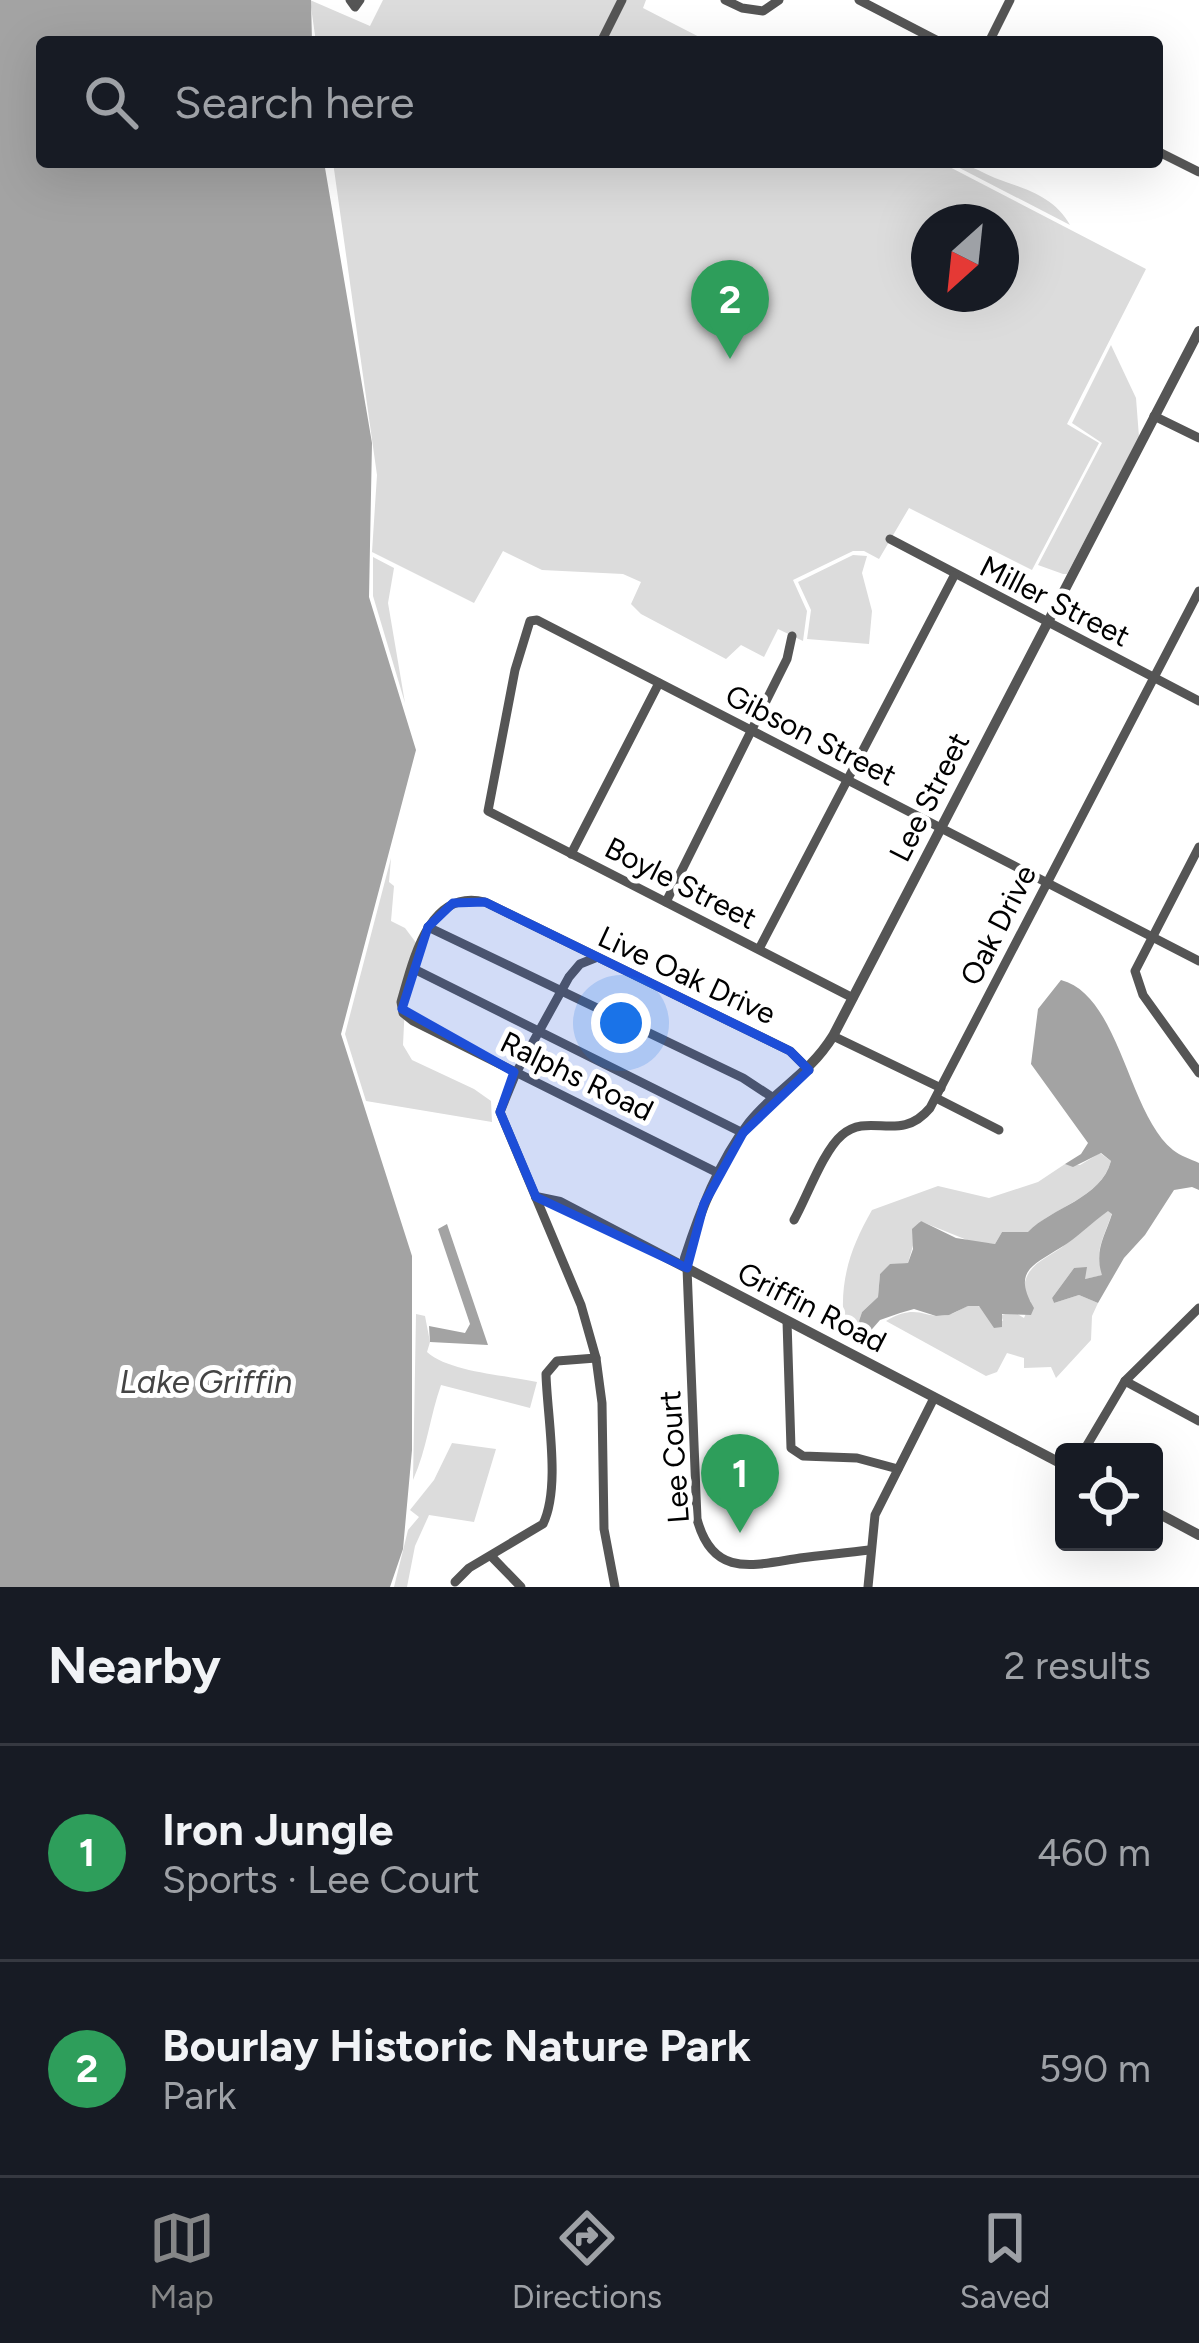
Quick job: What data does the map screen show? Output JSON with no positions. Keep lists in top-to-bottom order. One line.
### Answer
{"streets":{"street":["Miller Street","Gibson Street","Lee Street","Boyle Street","Oak Drive","Live Oak Drive","Ralphs Road","Griffin Road","Lee Court"]},"crossings":[["Miller Street","Lee Street"],["Miller Street","Oak Drive"],["Gibson Street","Lee Street"],["Gibson Street","Boyle Street"],["Gibson Street","Oak Drive"],["Lee Street","Boyle Street"],["Lee Street","Live Oak Drive"],["Lee Street","Ralphs Road"],["Lee Street","Griffin Road"],["Lee Street","Lee Court"],["Griffin Road","Lee Court"]],"water":["Lake Griffin"],"north":"bottom left","page":{"search":"Search here","pins":["2","1"],"heading":["Nearby","2 results"],"list":[{"mark":"1","name":"Iron Jungle","note":"Sports · Lee Court","value":"460 m"},{"mark":"2","name":"Bourlay Historic Nature Park","note":"Park","value":"590 m"}],"nav":["Map","Directions","Saved"]}}
